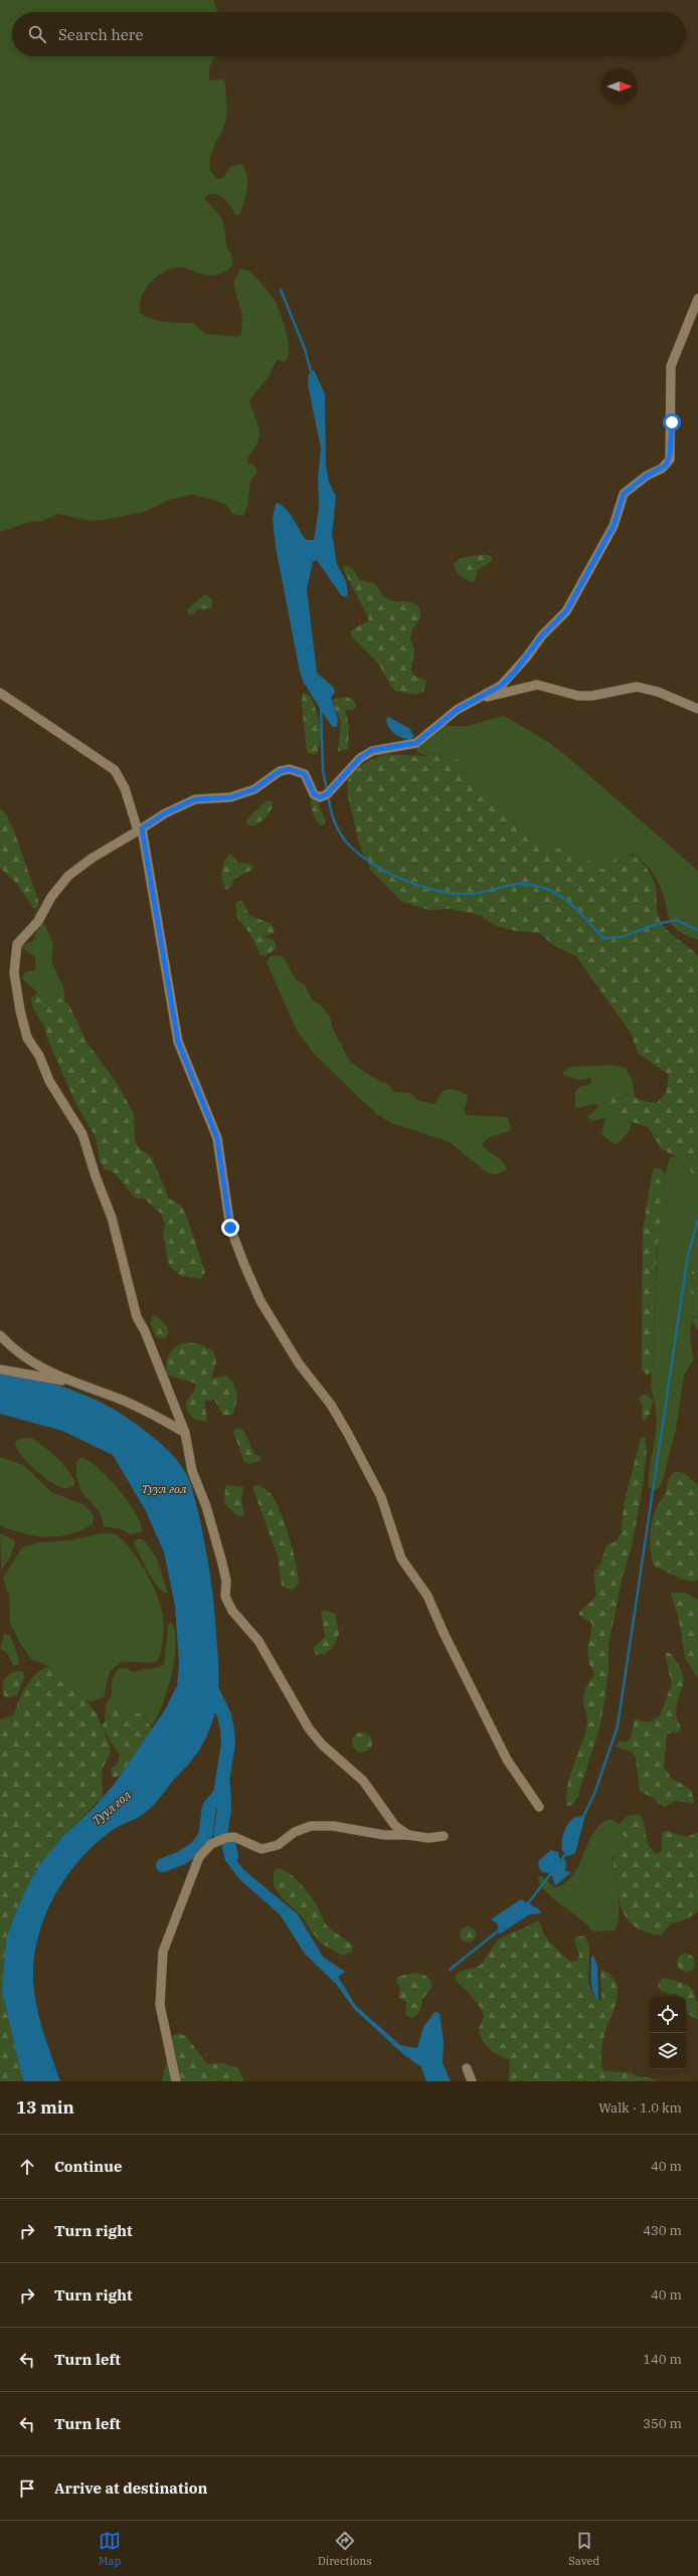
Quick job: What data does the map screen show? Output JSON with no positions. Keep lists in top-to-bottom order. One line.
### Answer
{"water":["Туул гол"],"north":"right","page":{"search":"Search here","heading":["13 min","Walk · 1.0 km"],"list":[["Continue","40 m"],["Turn right","430 m"],["Turn right","40 m"],["Turn left","140 m"],["Turn left","350 m"],"Arrive at destination"],"nav":["Map","Directions","Saved"]}}
